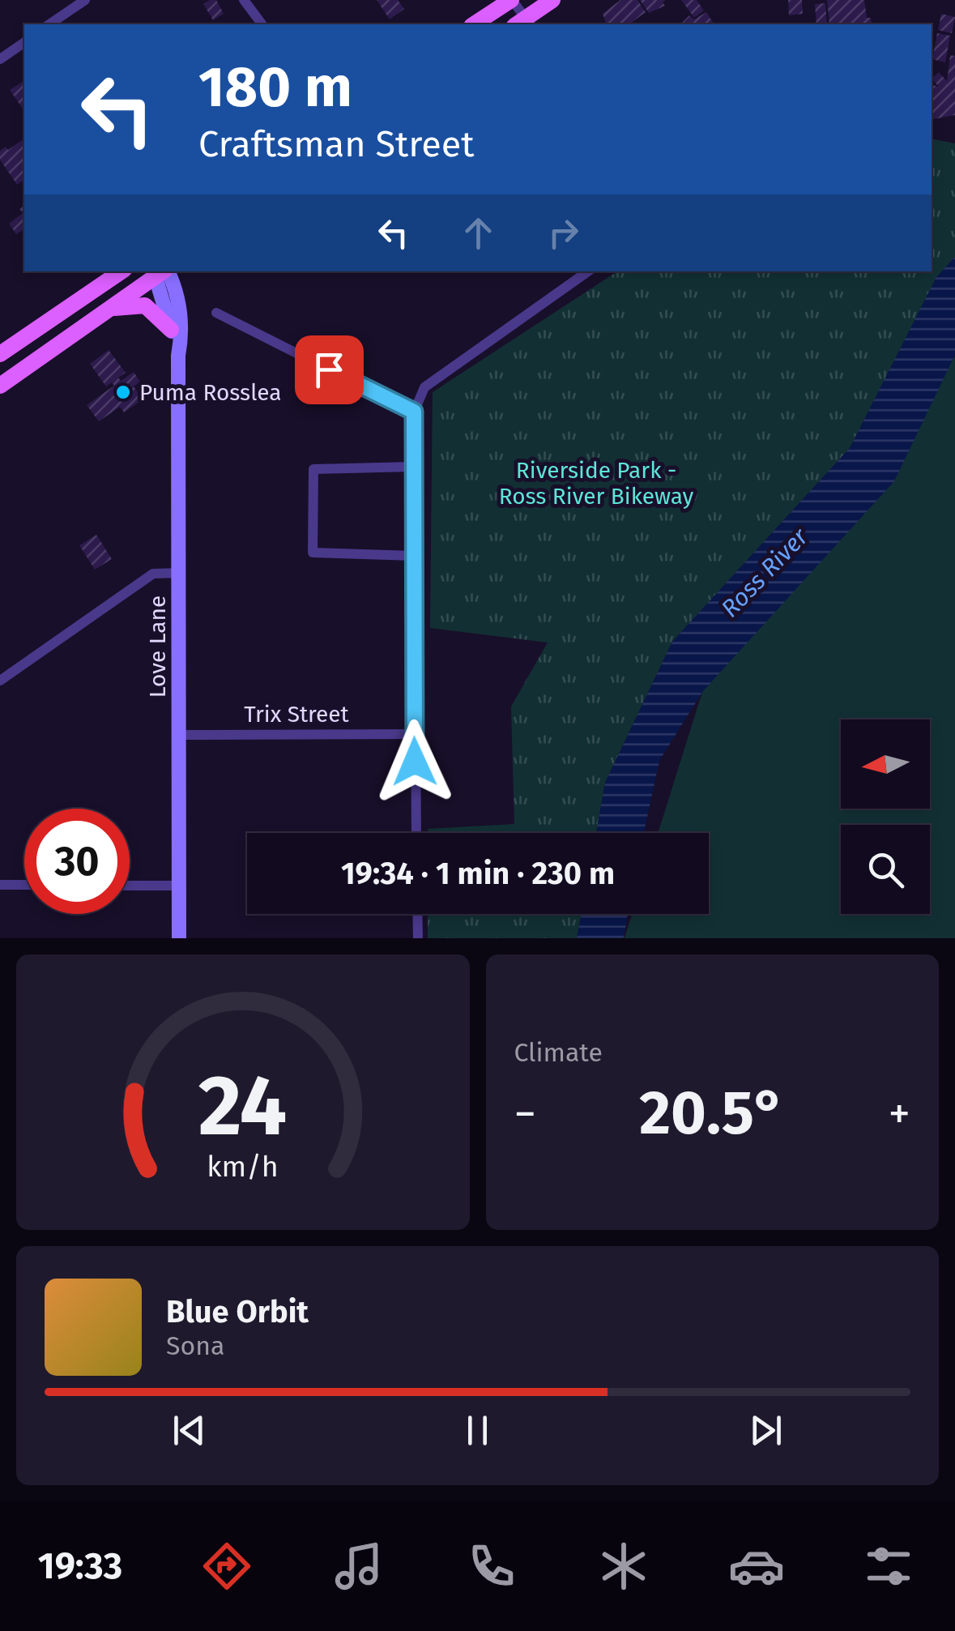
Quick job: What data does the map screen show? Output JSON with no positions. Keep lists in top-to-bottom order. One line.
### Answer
{"streets":{"street":["Love Lane","Trix Street"]},"crossings":[["Love Lane","Trix Street"]],"water":["Ross River"],"parks":["Riverside Park - Ross River Bikeway"],"places":["Puma Rosslea"],"north":"left","page":{"turn":["180 m","Craftsman Street"],"limit":"30","trip":"19:34 · 1 min · 230 m","tile":"Climate","heat":["−","20.5°","+"],"song":["Blue Orbit","Sona"],"tabs":"19:33","gauge":["24","km/h"]}}
